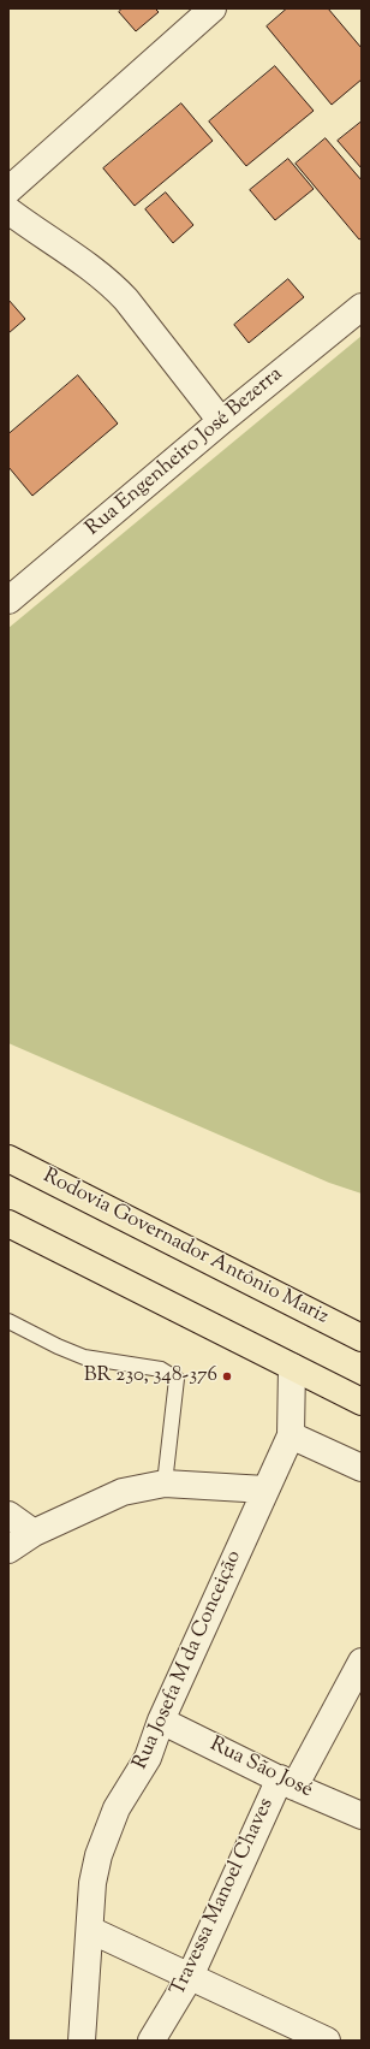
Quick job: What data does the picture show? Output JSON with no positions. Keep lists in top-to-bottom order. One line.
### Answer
{"streets":{"highway":["Rodovia Governador Antônio Mariz"],"street":["Rua Engenheiro José Bezerra","Rua Josefa M da Conceição","Rua São José","Travessa Manoel Chaves"]},"crossings":[["Rua Josefa M da Conceição","Rua São José"],["Rua São José","Travessa Manoel Chaves"]],"places":["BR 230, 348-376"]}
